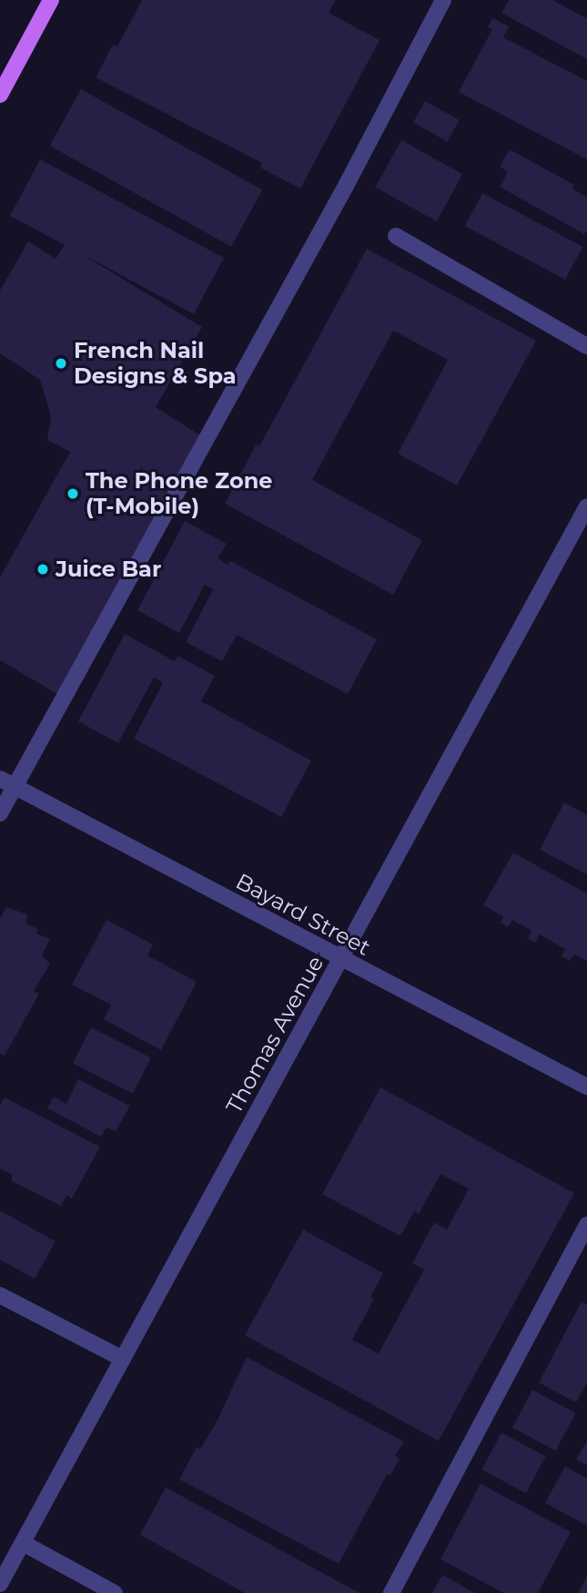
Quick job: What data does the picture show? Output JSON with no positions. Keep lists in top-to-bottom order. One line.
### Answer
{"streets":{"street":["Bayard Street","Thomas Avenue"]},"crossings":[["Bayard Street","Thomas Avenue"]],"places":["French Nail Designs & Spa","The Phone Zone (T-Mobile)","Juice Bar"]}
